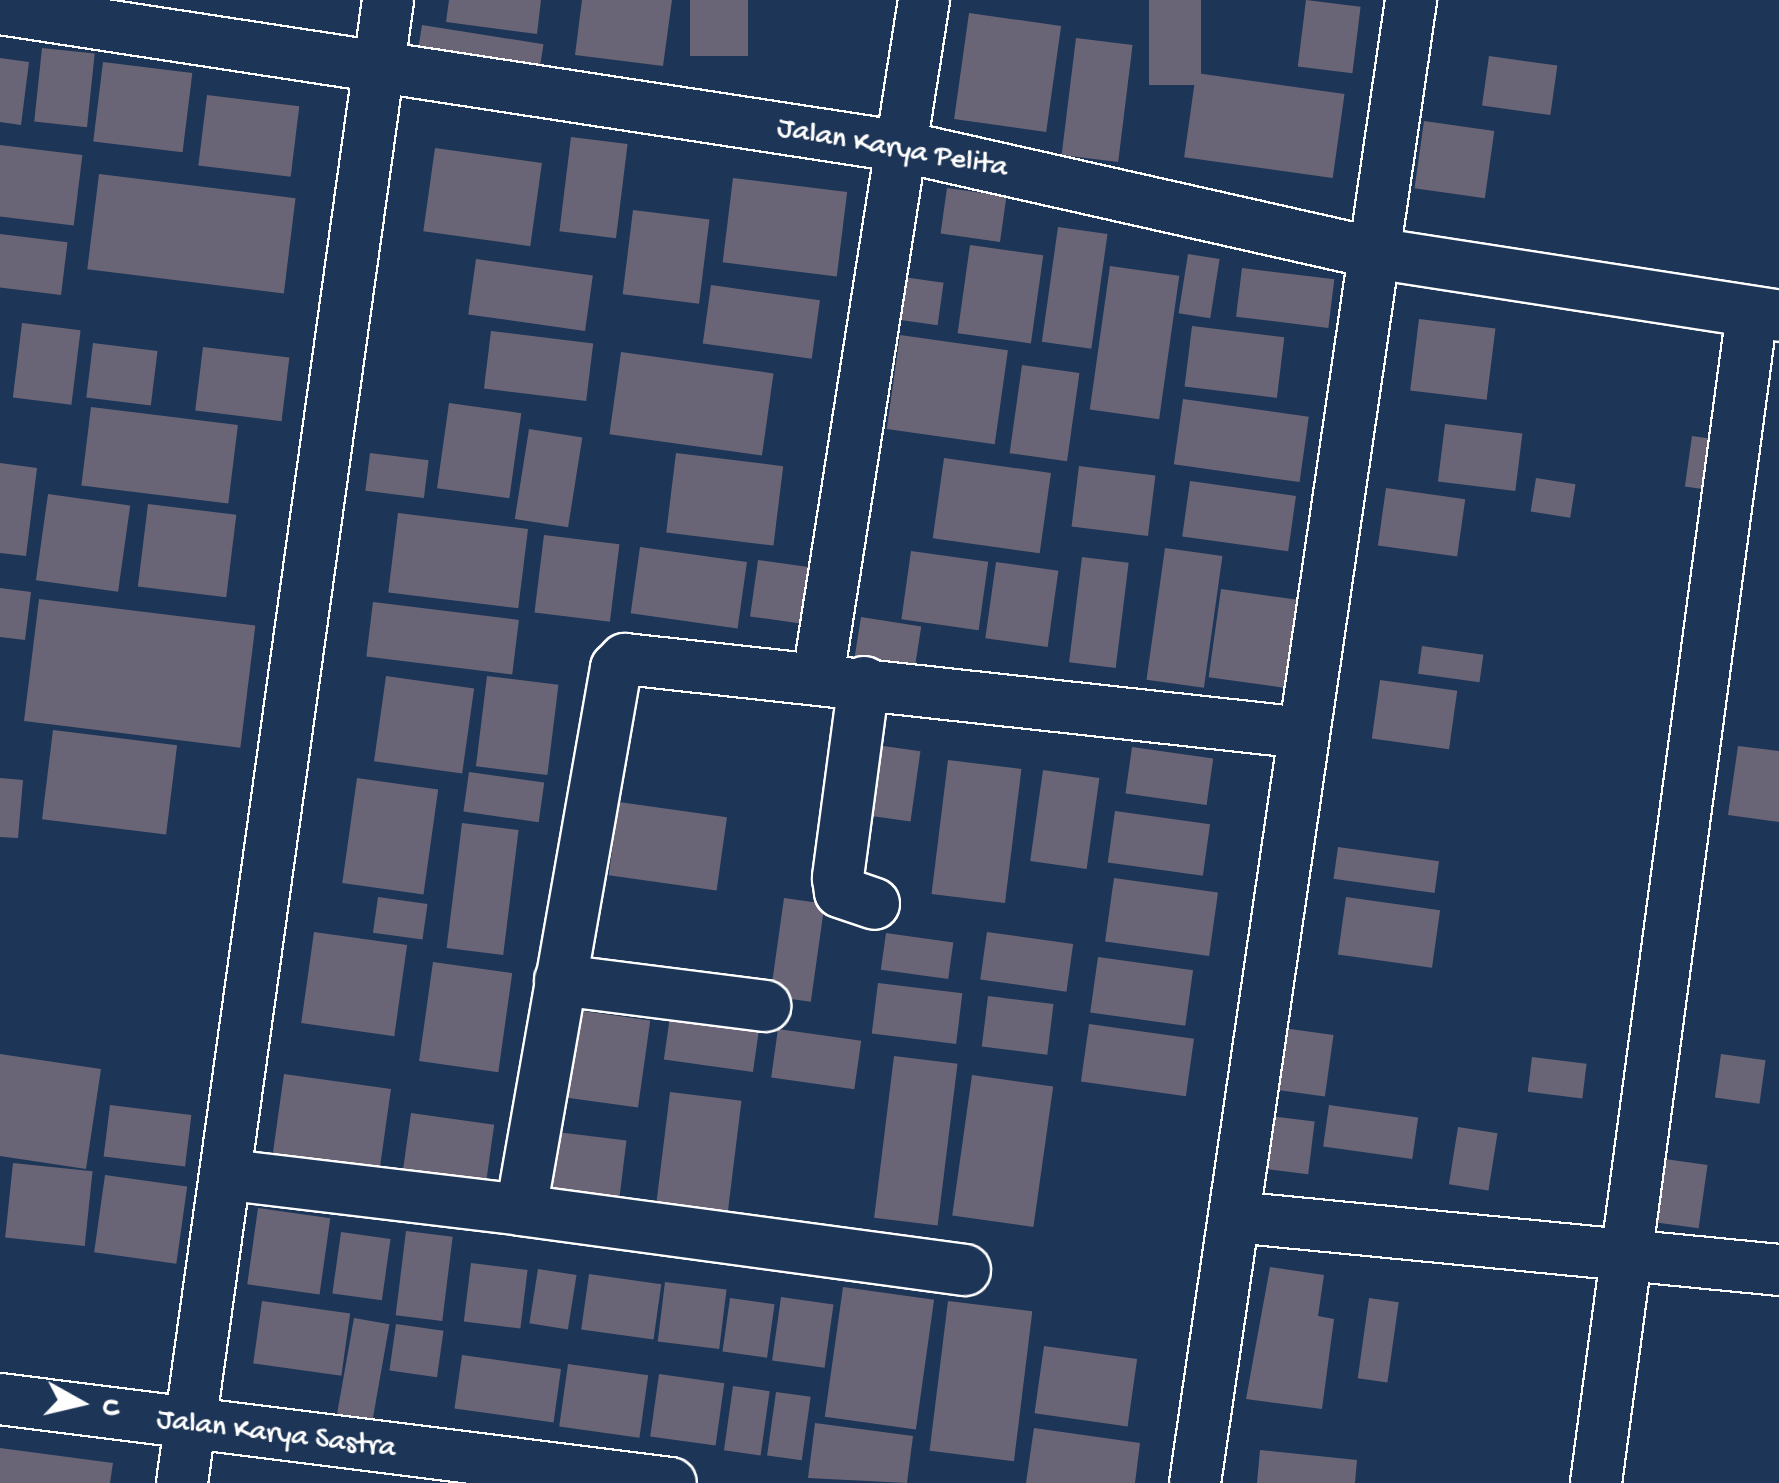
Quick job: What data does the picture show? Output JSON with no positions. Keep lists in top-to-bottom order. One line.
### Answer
{"streets":{"street":["Jalan Karya Pelita","Jalan Karya Sastra"]},"north":"right"}
